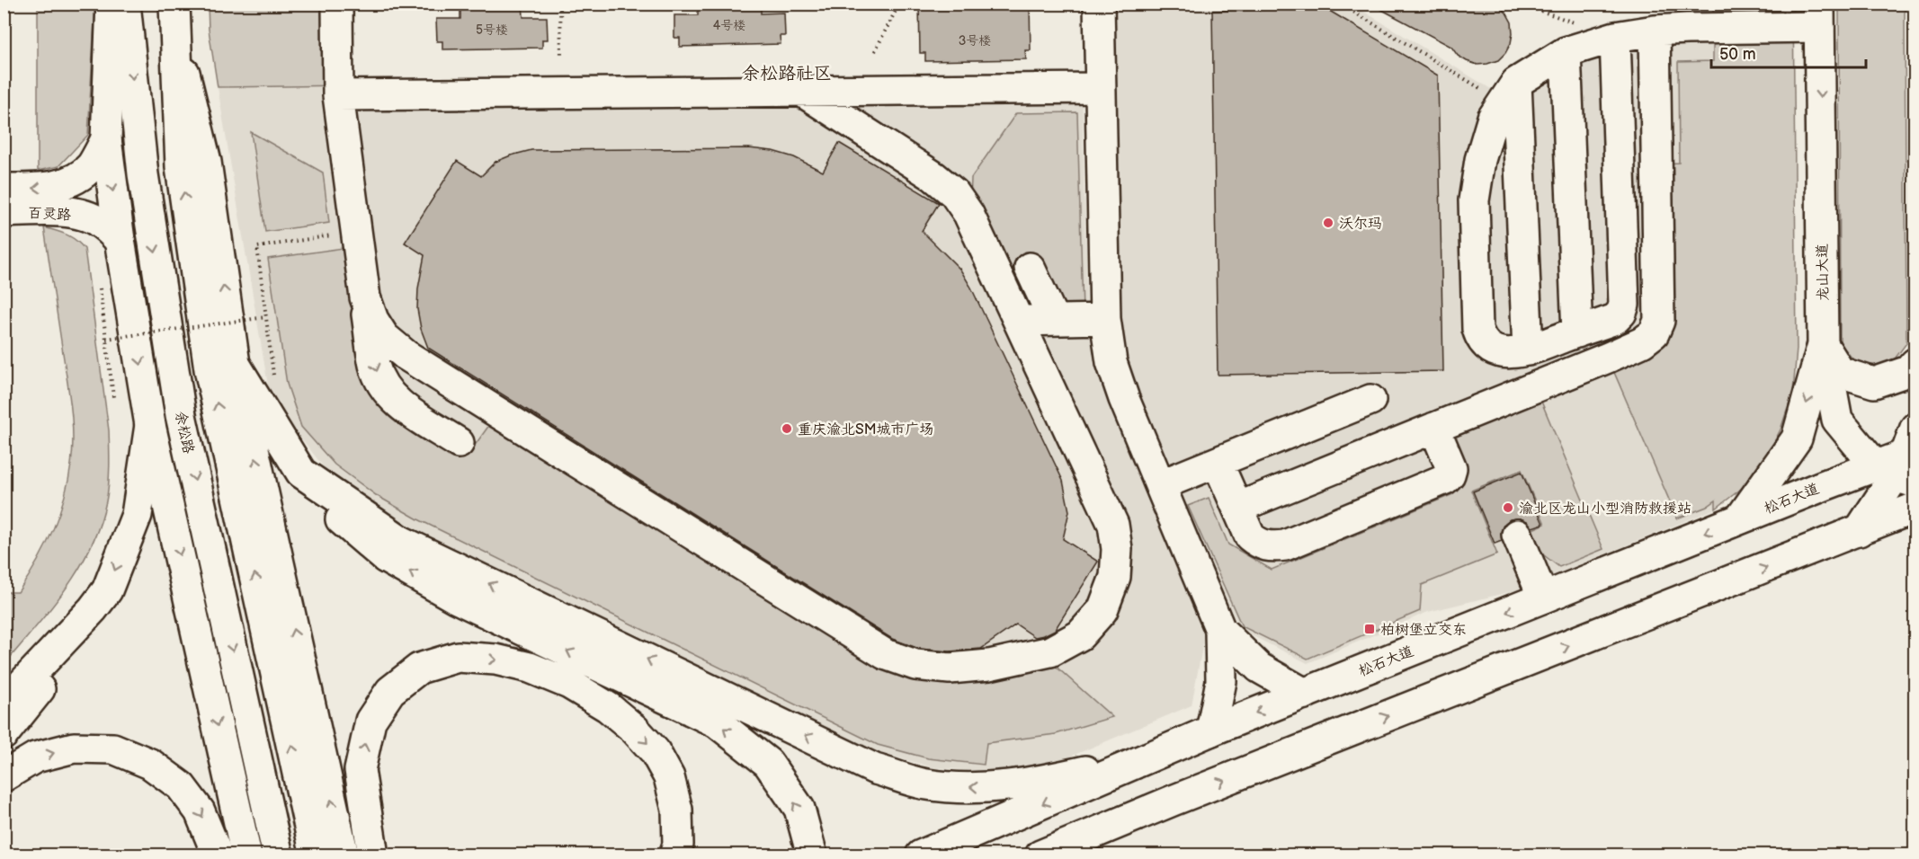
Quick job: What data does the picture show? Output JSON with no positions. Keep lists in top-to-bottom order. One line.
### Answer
{"streets":{"main road":["百灵路","龙山大道","余松路","松石大道"]},"crossings":[["龙山大道","松石大道"]],"one_way":["百灵路"],"districts":["余松路社区"],"places":{"other":["沃尔玛","重庆渝北SM城市广场","渝北区龙山小型消防救援站"],"transit":["柏树堡立交东"]},"house_numbers":["4号楼","5号楼","3号楼"],"scale_bar":"50 m"}
